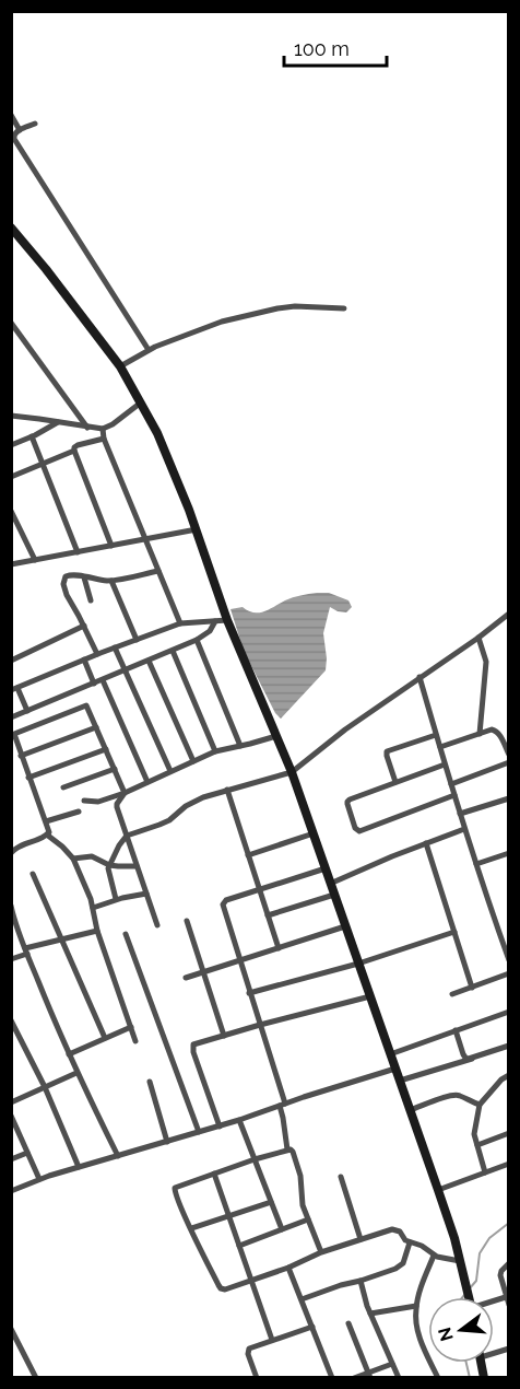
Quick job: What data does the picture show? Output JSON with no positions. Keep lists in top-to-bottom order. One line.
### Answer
{"scale_bar":"100 m","north":"left"}
